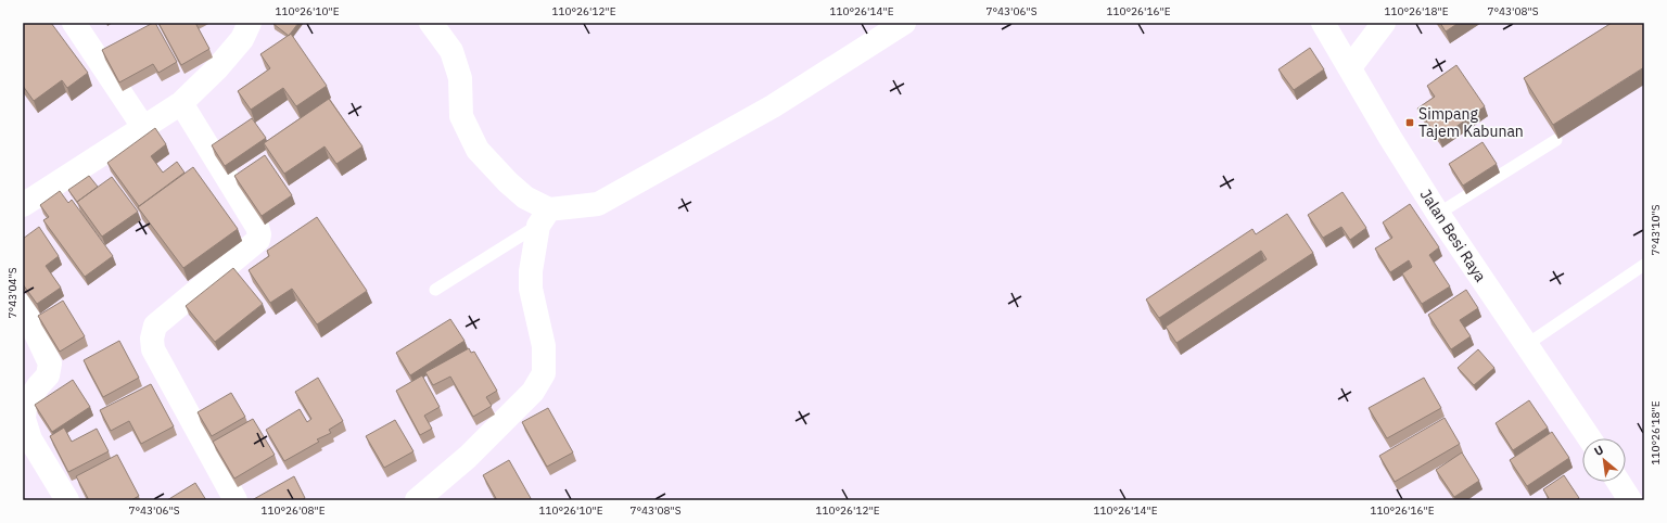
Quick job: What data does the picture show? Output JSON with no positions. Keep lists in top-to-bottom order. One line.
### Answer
{"streets":{"street":["Jalan Besi Raya"]},"places":{"transit":["Simpang Tajem Kabunan"]},"north":"top left","coordinates":["110°26'10\"E","110°26'12\"E","110°26'14\"E","7°43'06\"S","110°26'16\"E","110°26'18\"E","7°43'08\"S","7°43'10\"S","7°43'04\"S","110°26'08\"E"]}
